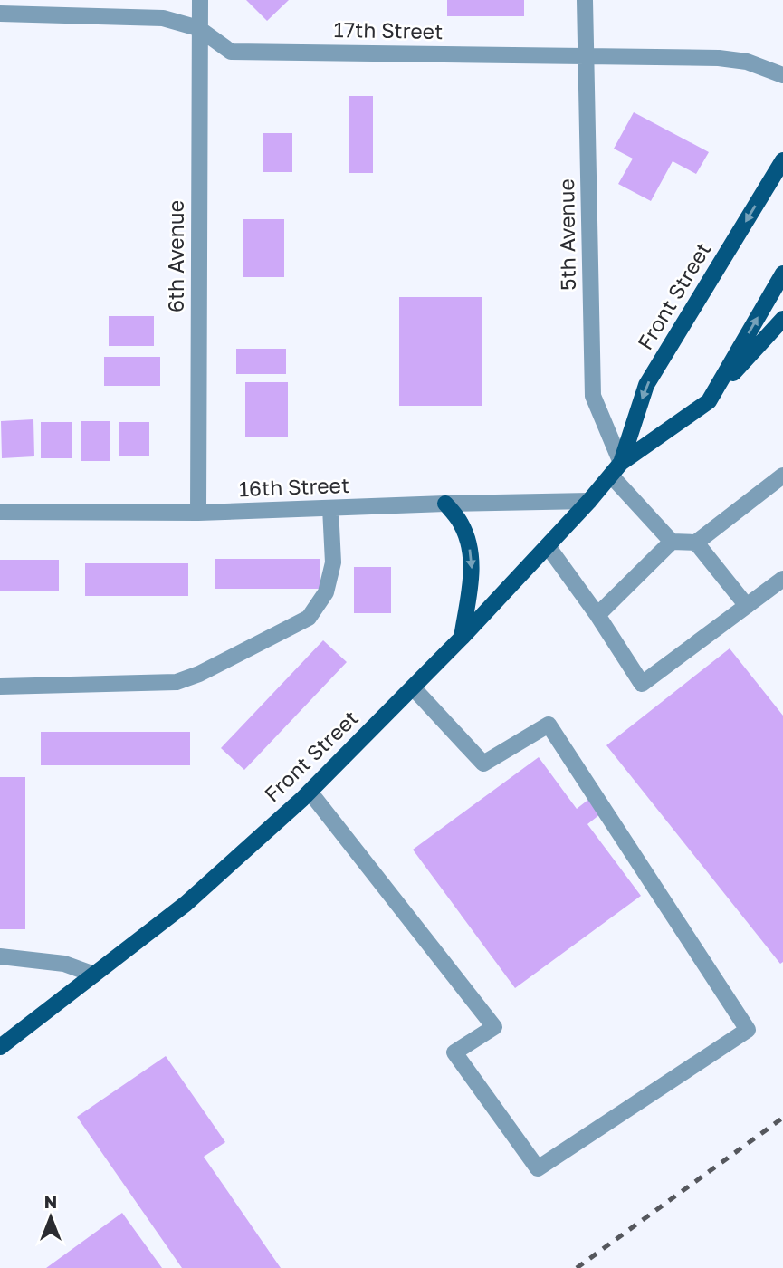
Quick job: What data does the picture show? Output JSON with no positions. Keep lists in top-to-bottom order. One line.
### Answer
{"streets":{"main road":["Front Street"],"street":["17th Street","5th Avenue","6th Avenue","16th Street"]},"crossings":[["17th Street","5th Avenue"],["17th Street","6th Avenue"],["5th Avenue","Front Street"],["6th Avenue","16th Street"],["Front Street","16th Street"]],"north":"top"}
